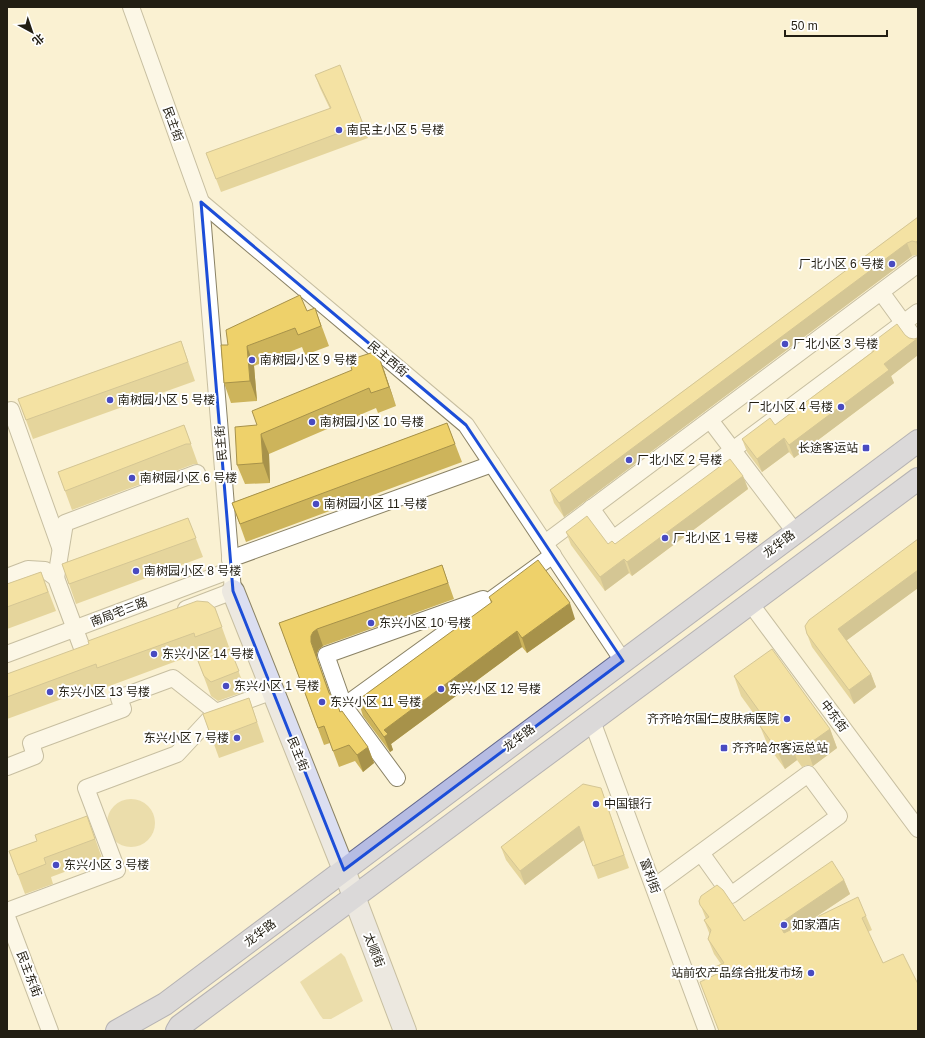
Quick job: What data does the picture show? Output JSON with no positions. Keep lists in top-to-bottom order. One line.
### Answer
{"streets":{"main road":["民主街","龙华路","太顺街"],"street":["民主西街","南局宅三路","中东街","富利街","民主东街"]},"crossings":[["民主街","民主西街"],["民主街","龙华路"],["民主街","南局宅三路"],["民主街","太顺街"],["民主西街","龙华路"],["民主西街","南局宅三路"],["龙华路","太顺街"]],"places":{"other":["南民主小区 5 号楼","厂北小区 6 号楼","厂北小区 3 号楼","南树园小区 9 号楼","南树园小区 5 号楼","厂北小区 4 号楼","南树园小区 10 号楼","厂北小区 2 号楼","南树园小区 6 号楼","南树园小区 11 号楼","厂北小区 1 号楼","南树园小区 8 号楼","东兴小区 10 号楼","东兴小区 14 号楼","东兴小区 1 号楼","东兴小区 12 号楼","东兴小区 13 号楼","东兴小区 11 号楼","齐齐哈尔国仁皮肤病医院","东兴小区 7 号楼","中国银行","东兴小区 3 号楼","如家酒店","站前农产品综合批发市场"],"transit":["长途客运站","齐齐哈尔客运总站"]},"scale_bar":"50 m","north":"bottom right"}
